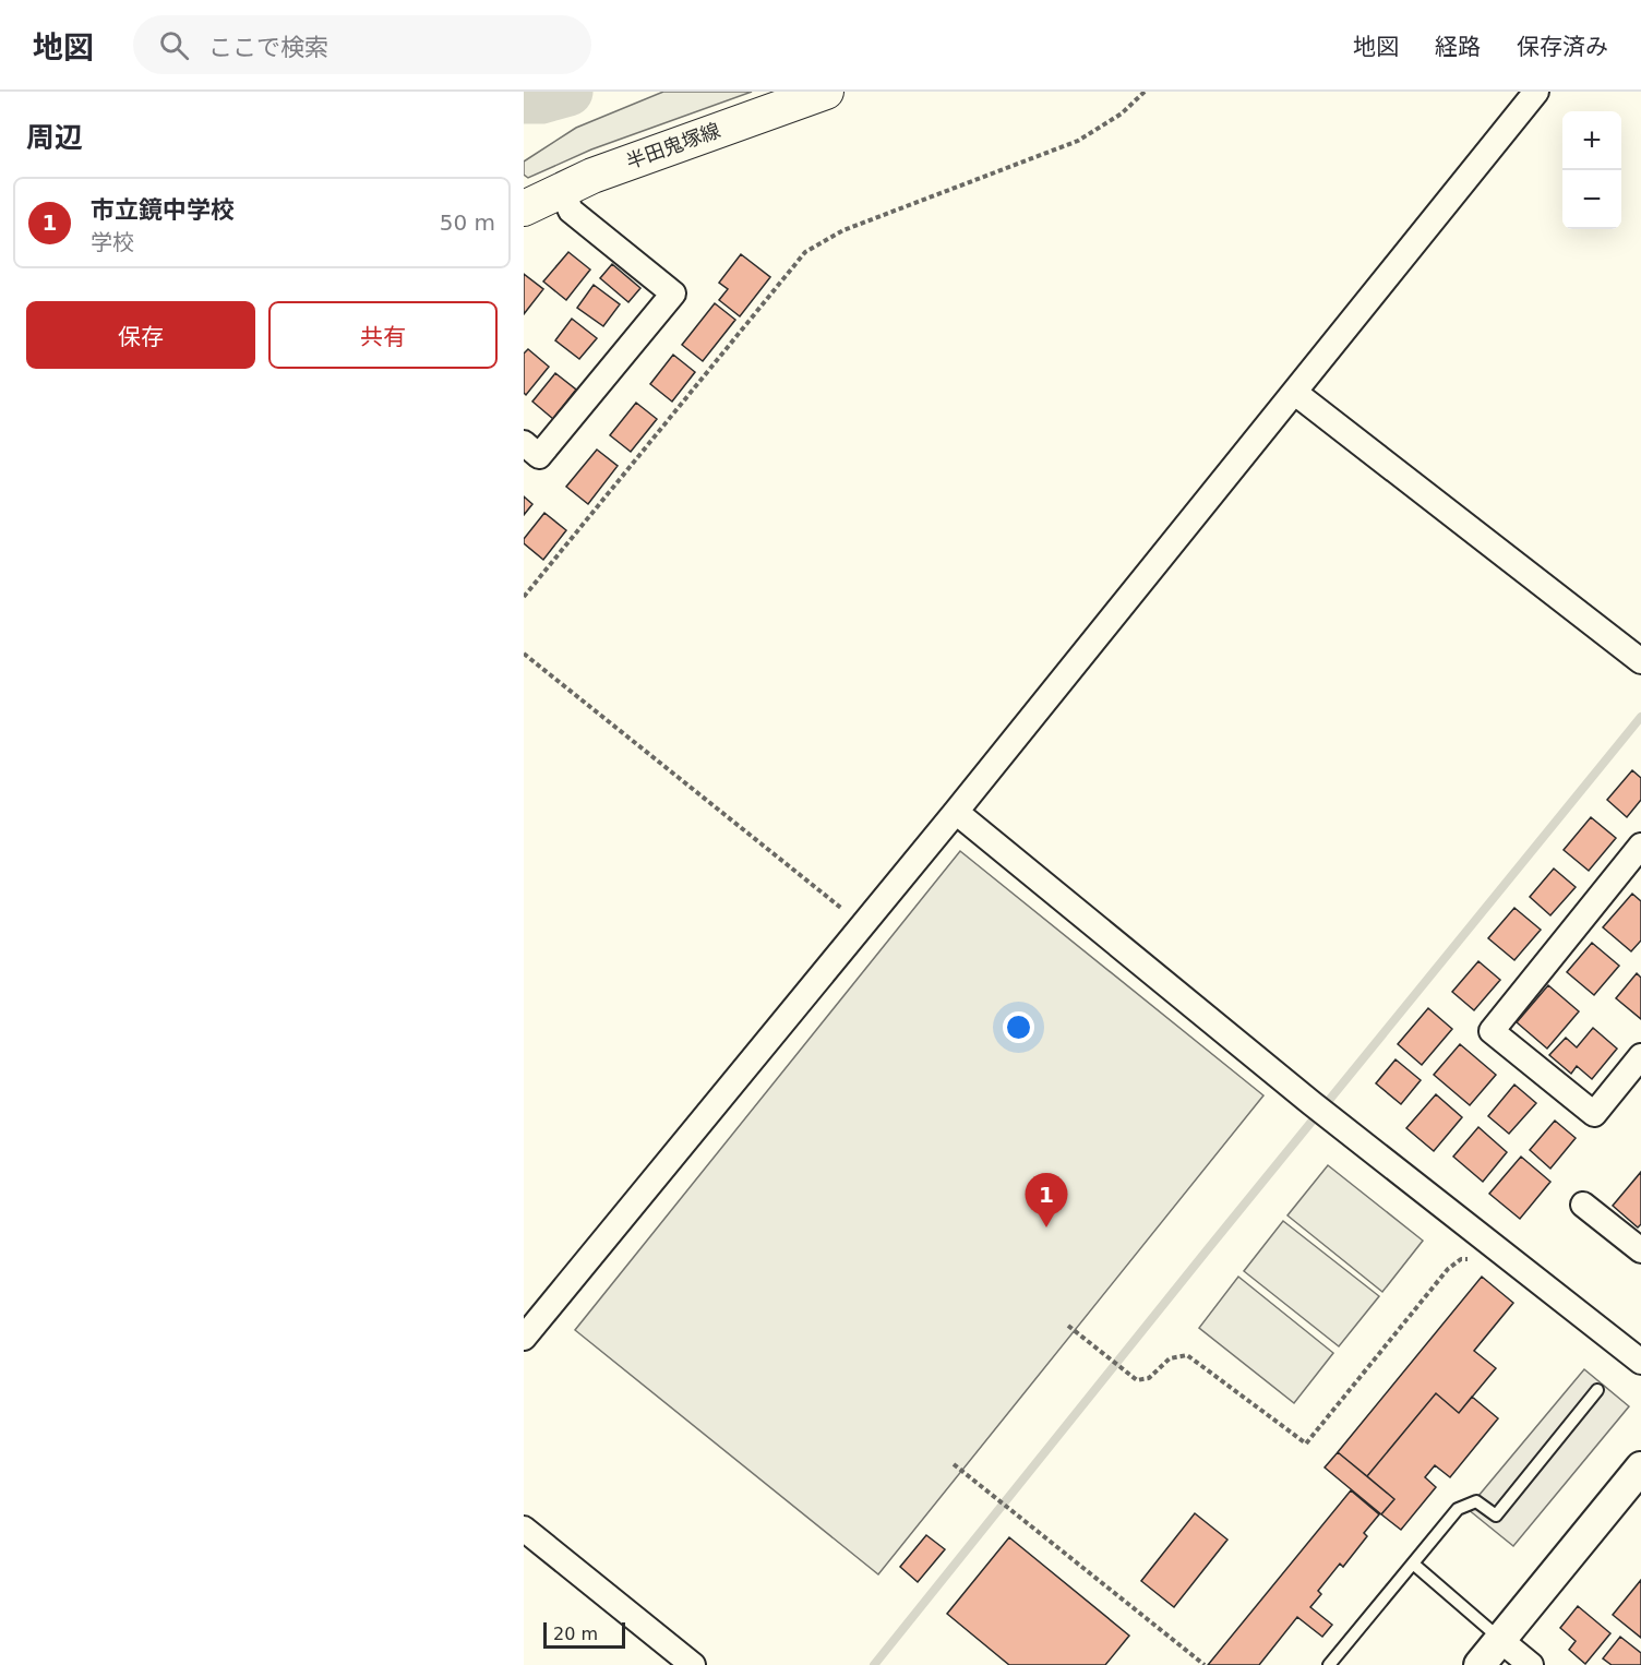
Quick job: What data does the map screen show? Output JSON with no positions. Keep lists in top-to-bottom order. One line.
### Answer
{"streets":{"main road":["半田鬼塚線"]},"scale_bar":"20 m","page":{"header":"地図","search":"ここで検索","nav":["地図","経路","保存済み"],"heading":"周辺","map_buttons":["+","−"],"list":[{"mark":"1","name":"市立鏡中学校","note":"学校","value":"50 m"}],"buttons":["保存","共有"],"pins":"1","scale":"20 m"}}
